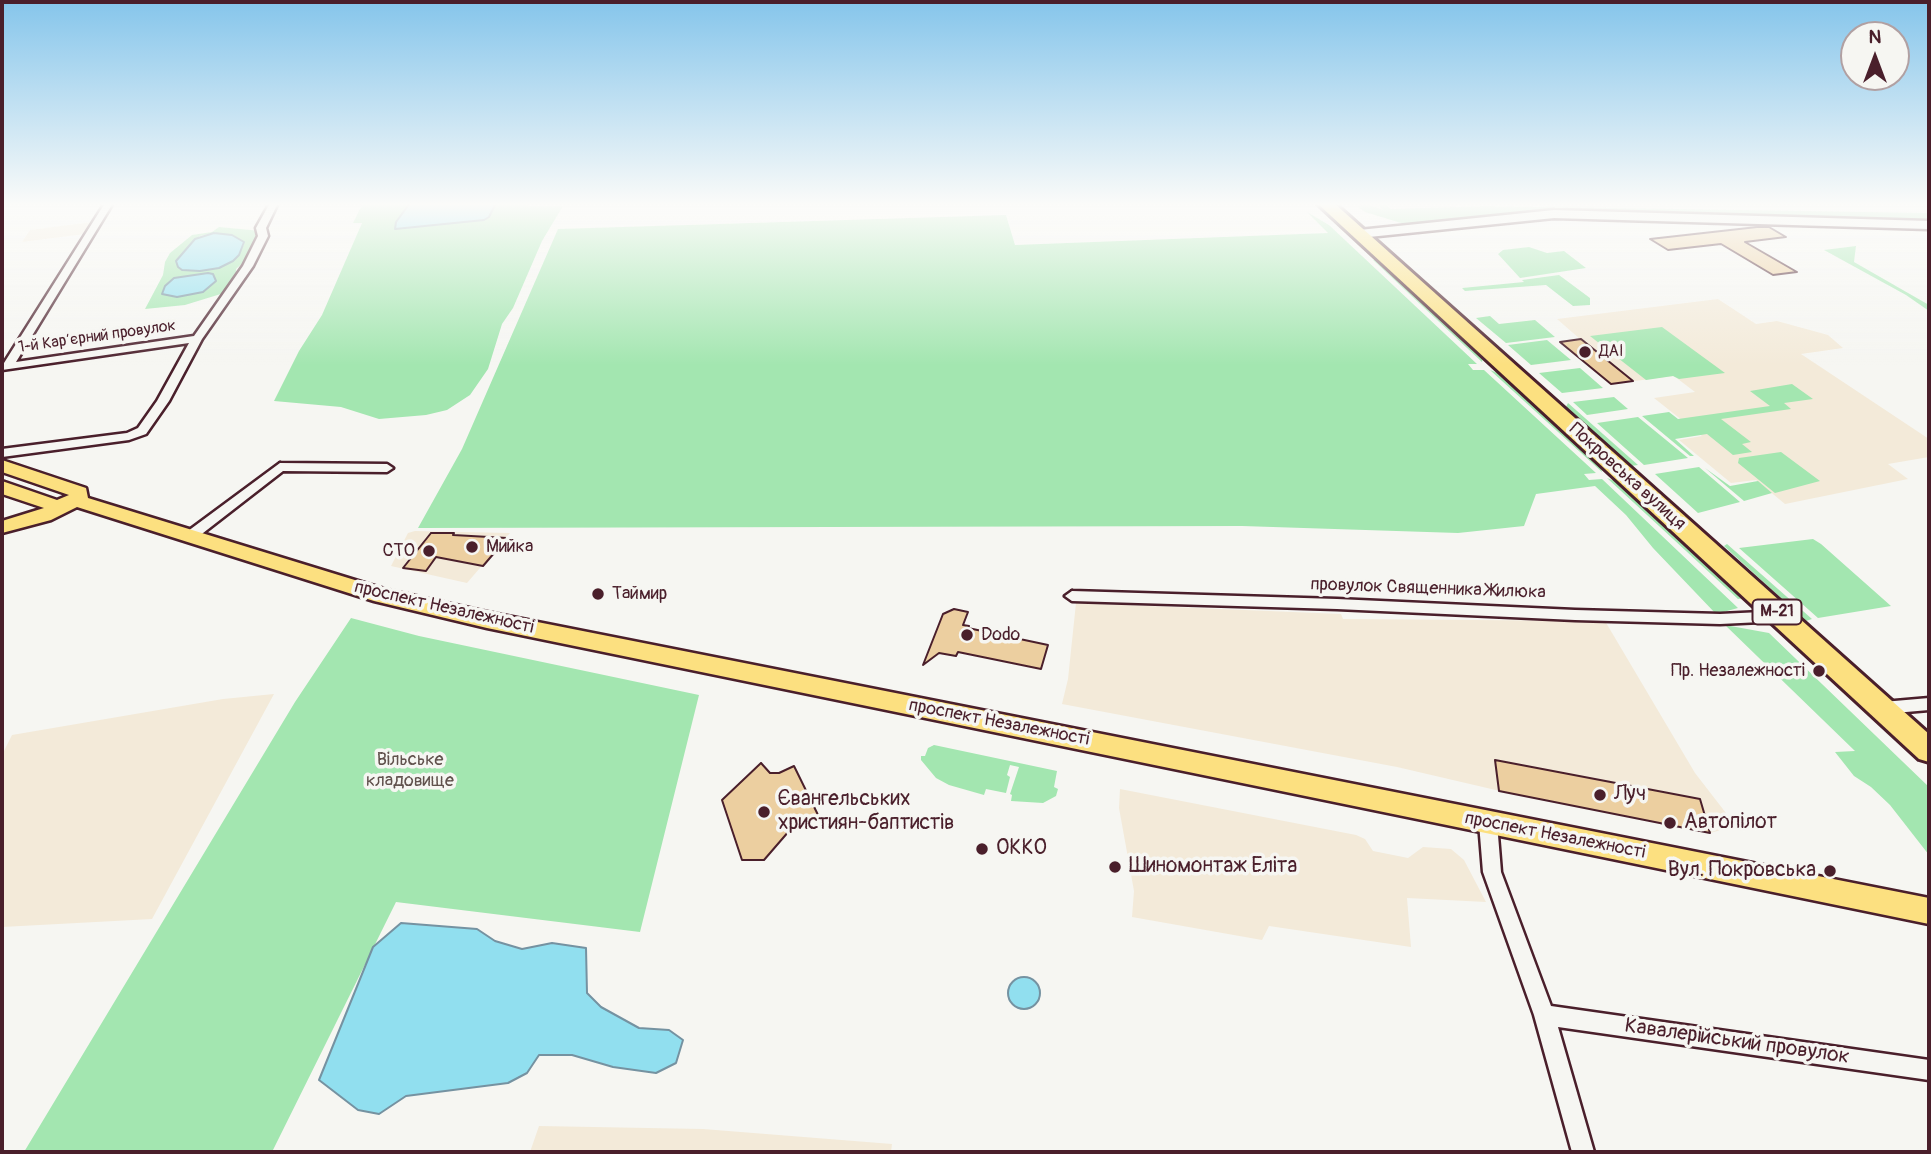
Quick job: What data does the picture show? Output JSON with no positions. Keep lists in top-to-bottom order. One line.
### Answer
{"streets":{"highway":["Покровська вулиця","М-21"],"main road":["проспект Незалежності"],"street":["1-й Карʼєрний провулок","провулок Священника Жилюка","Кавалерійський провулок"]},"crossings":[["Покровська вулиця","провулок Священника Жилюка"]],"parks":["Вільське кладовище"],"places":["ДАІ","Мийка","СТО","Таймир","Dodo","Пр. Незалежності","Луч","Євангельських християн-баптистів","Автопілот","ОККО","Шиномонтаж Еліта","Вул. Покровська"],"north":"top"}
